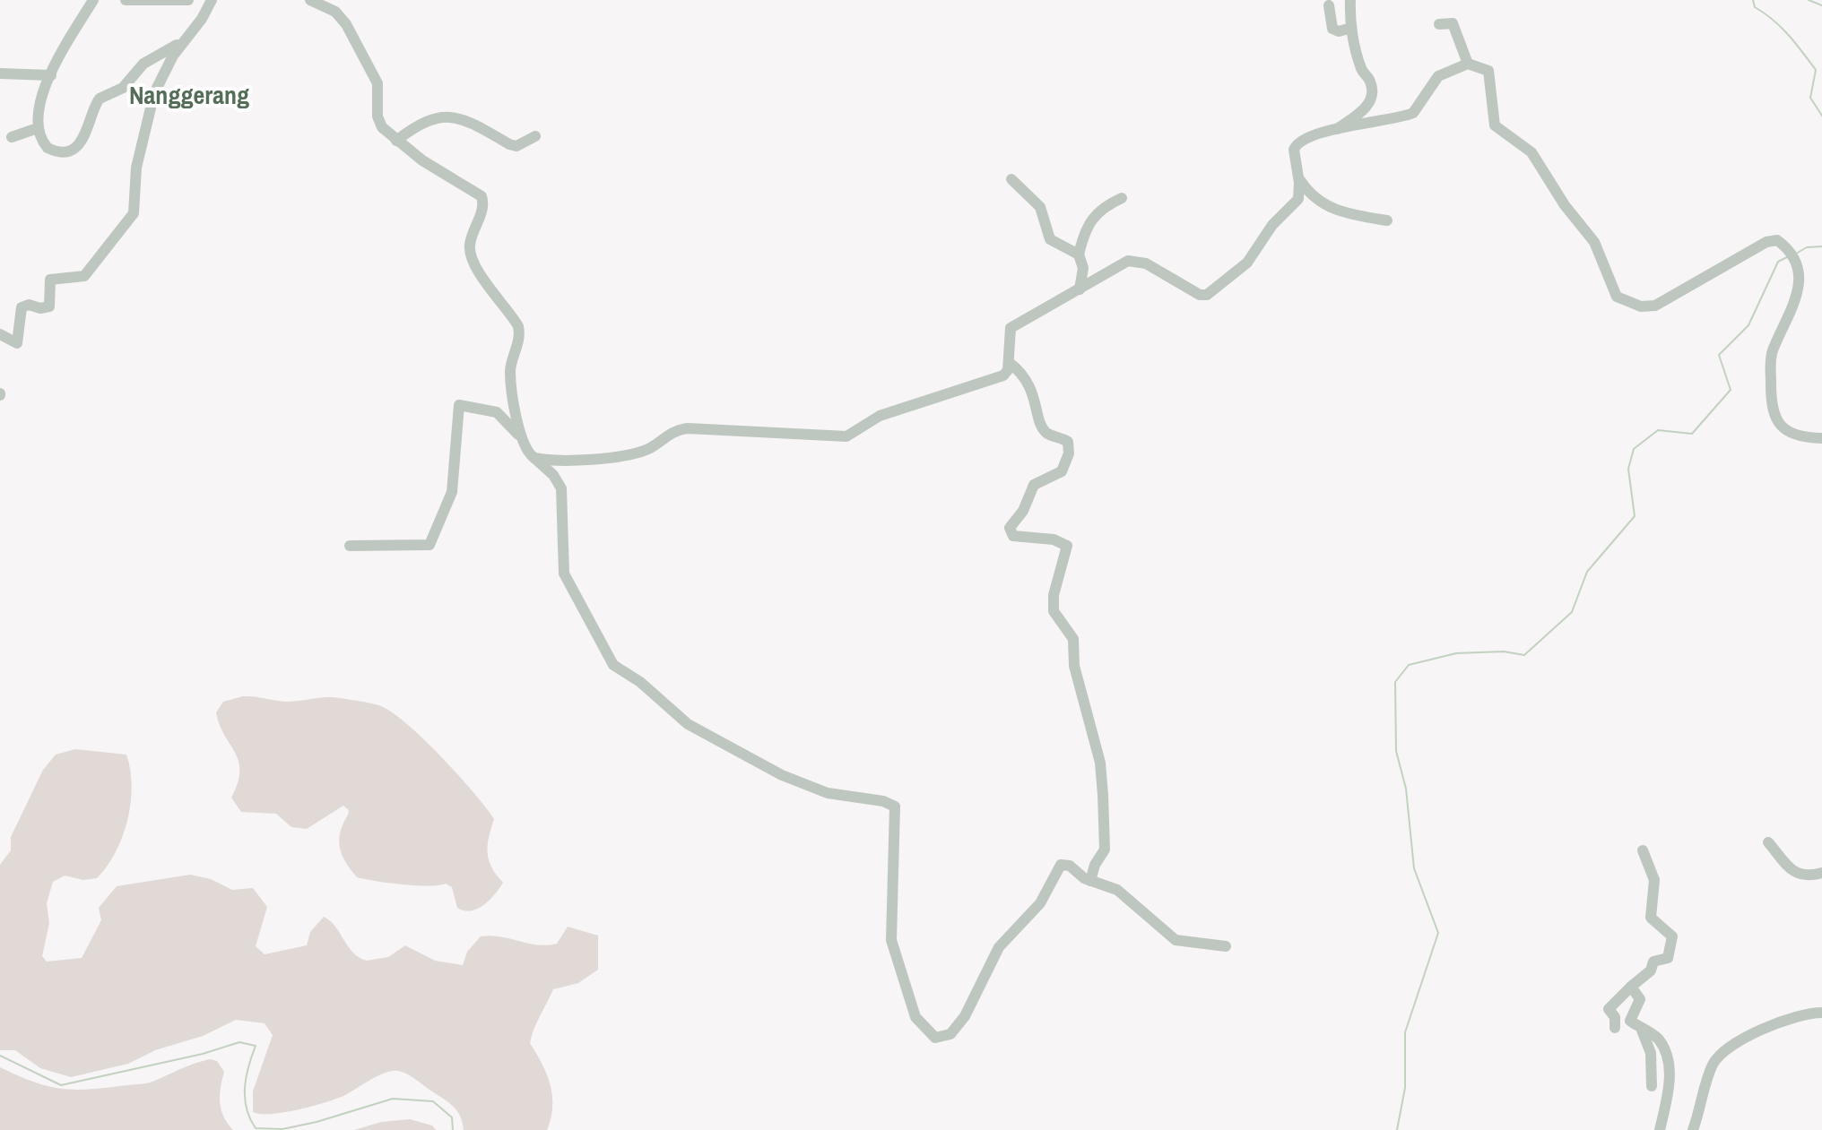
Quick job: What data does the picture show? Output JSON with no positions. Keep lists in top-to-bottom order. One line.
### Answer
{"districts":["Nanggerang"]}
